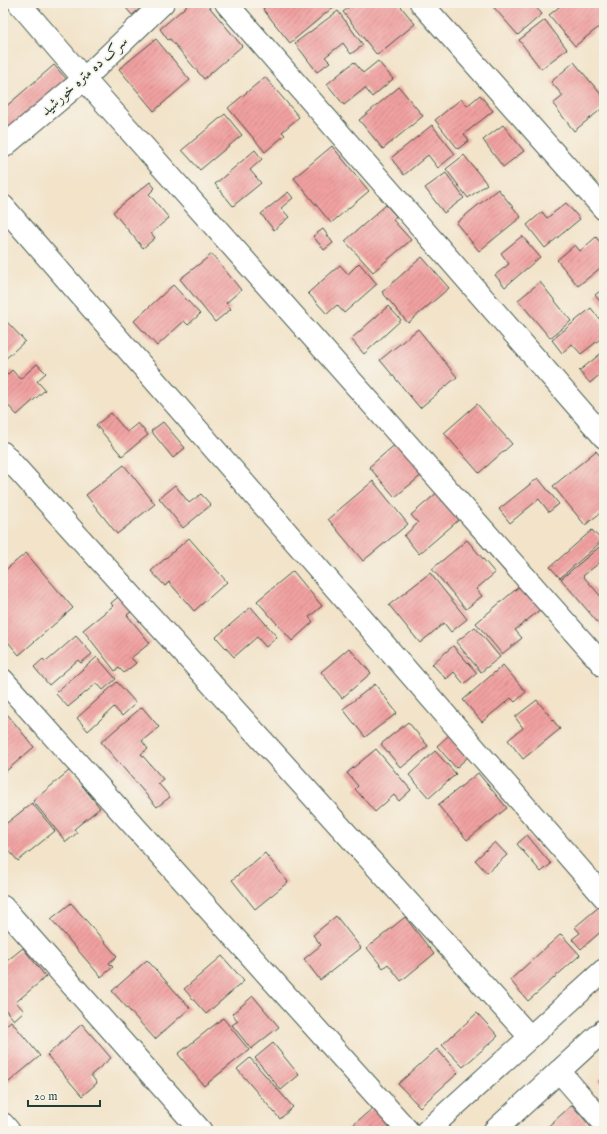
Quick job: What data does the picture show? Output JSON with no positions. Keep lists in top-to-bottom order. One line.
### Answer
{"streets":{"street":["سرک ده متره خورشید"]},"scale_bar":"20 m"}
